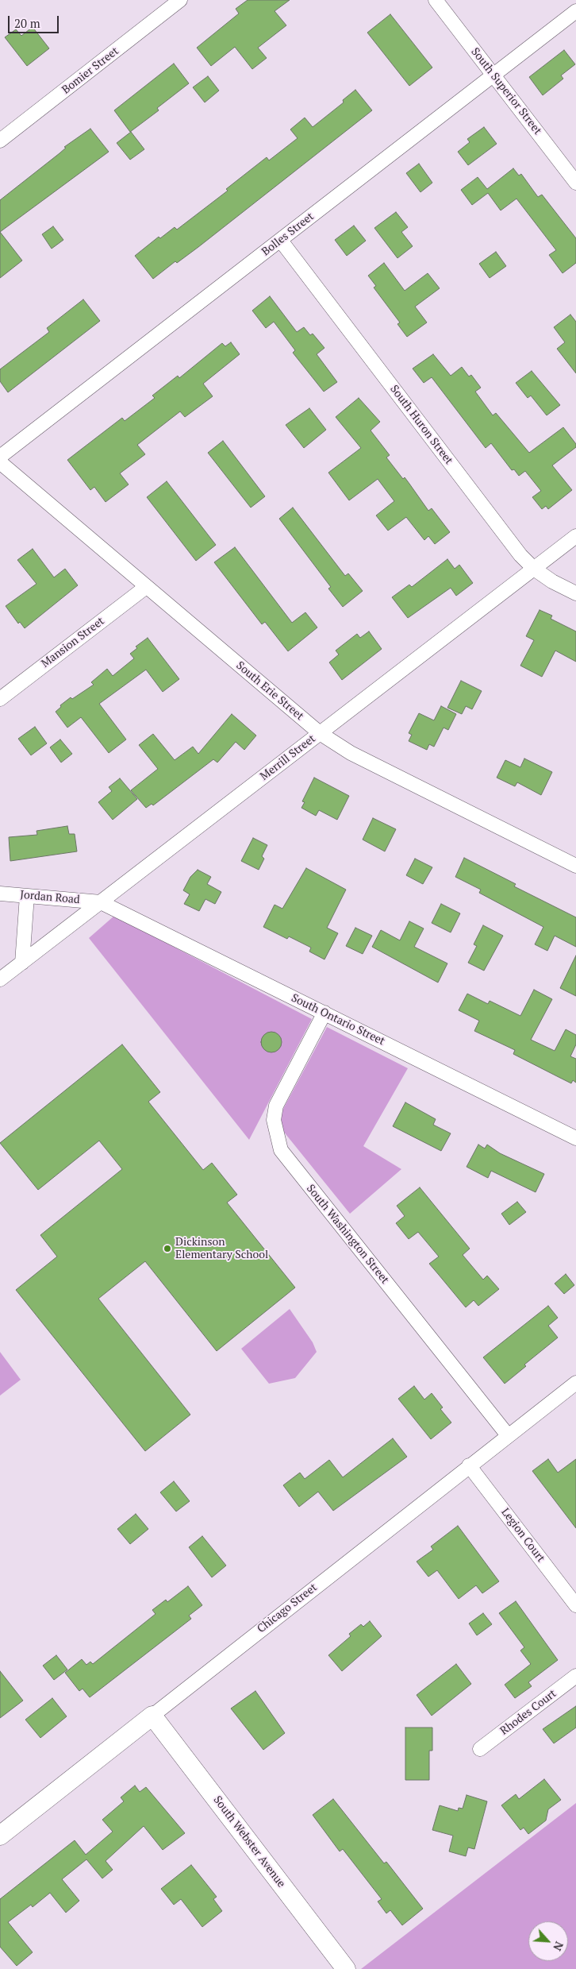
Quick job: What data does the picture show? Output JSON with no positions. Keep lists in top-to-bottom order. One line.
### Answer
{"streets":{"street":["Bomier Street","South Superior Street","Bolles Street","South Huron Street","Mansion Street","South Erie Street","Merrill Street","Jordan Road","South Ontario Street","South Washington Street","Legion Court","Chicago Street","Rhodes Court","South Webster Avenue"]},"crossings":[["South Superior Street","Bolles Street"],["Bolles Street","South Huron Street"],["South Huron Street","Merrill Street"],["Mansion Street","South Erie Street"],["South Erie Street","Merrill Street"],["Merrill Street","Jordan Road"],["Merrill Street","South Ontario Street"],["Jordan Road","South Ontario Street"],["South Ontario Street","South Washington Street"],["South Washington Street","Chicago Street"],["Legion Court","Chicago Street"],["Chicago Street","South Webster Avenue"]],"places":["Dickinson Elementary School"],"scale_bar":"20 m","north":"bottom right"}
